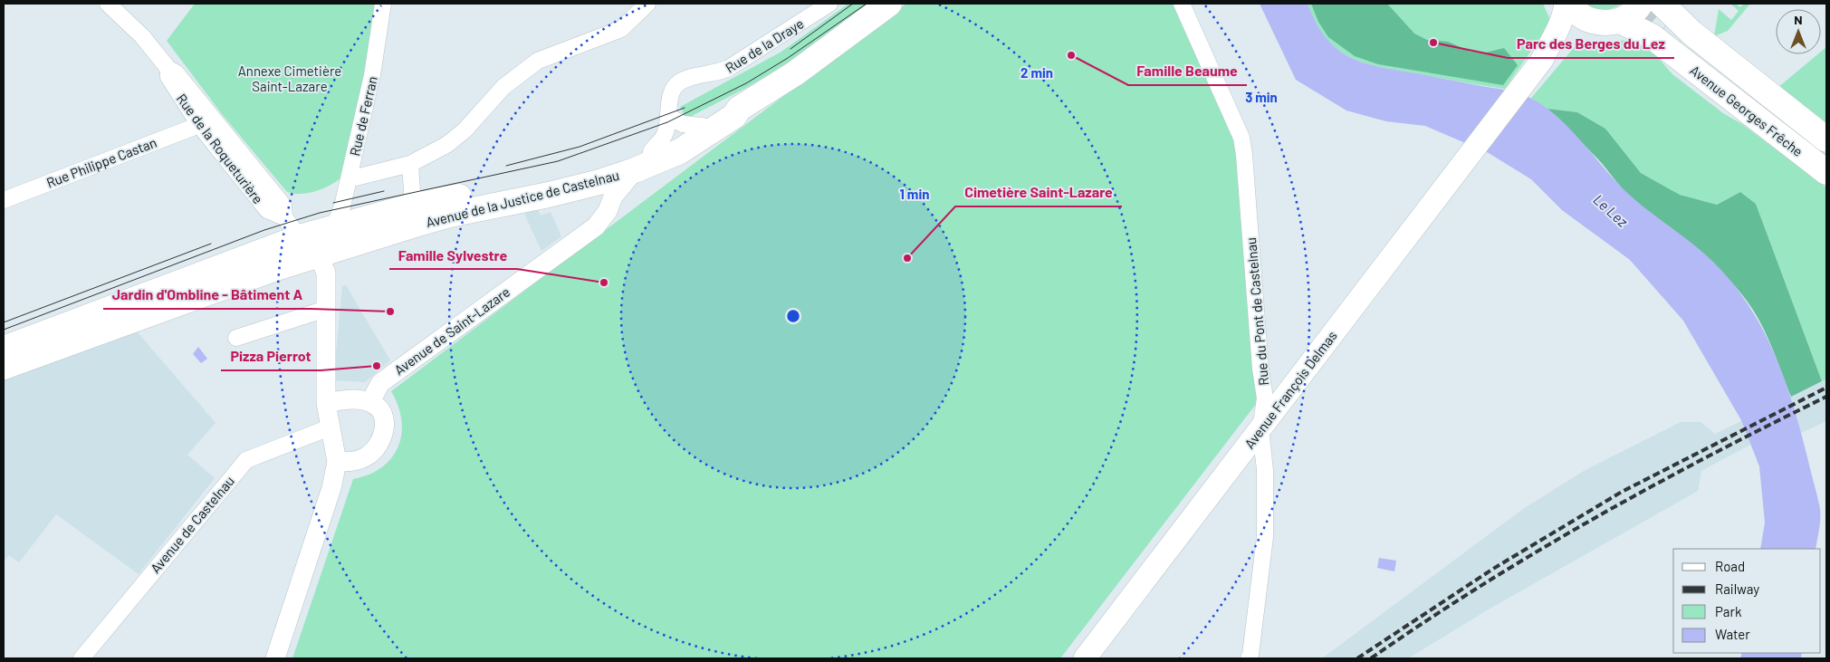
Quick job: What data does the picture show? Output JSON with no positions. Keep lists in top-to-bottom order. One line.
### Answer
{"streets":{"main road":["Avenue Georges Frêche","Avenue de la Justice de Castelnau","Avenue François Delmas"],"street":["Rue de la Draye","Rue de Ferran","Rue de la Roqueturière","Rue Philippe Castan","Rue du Pont de Castelnau","Avenue de Saint-Lazare","Avenue de Castelnau"]},"crossings":[["Rue de la Draye","Avenue de la Justice de Castelnau"],["Rue de Ferran","Avenue de la Justice de Castelnau"],["Rue de la Roqueturière","Rue Philippe Castan"],["Rue de la Roqueturière","Avenue de la Justice de Castelnau"],["Avenue de la Justice de Castelnau","Avenue de Saint-Lazare"],["Rue du Pont de Castelnau","Avenue François Delmas"],["Avenue de Saint-Lazare","Avenue de Castelnau"]],"water":["Le Lez"],"parks":["Annexe Cimetière Saint-Lazare"],"places":["Parc des Berges du Lez","Famille Beaume","Cimetière Saint-Lazare","Famille Sylvestre","Jardin d'Ombline - Bâtiment A","Pizza Pierrot"],"legend":["Road","Railway","Park","Water"],"north":"top","rings":["2 min","3 min","1 min"]}
